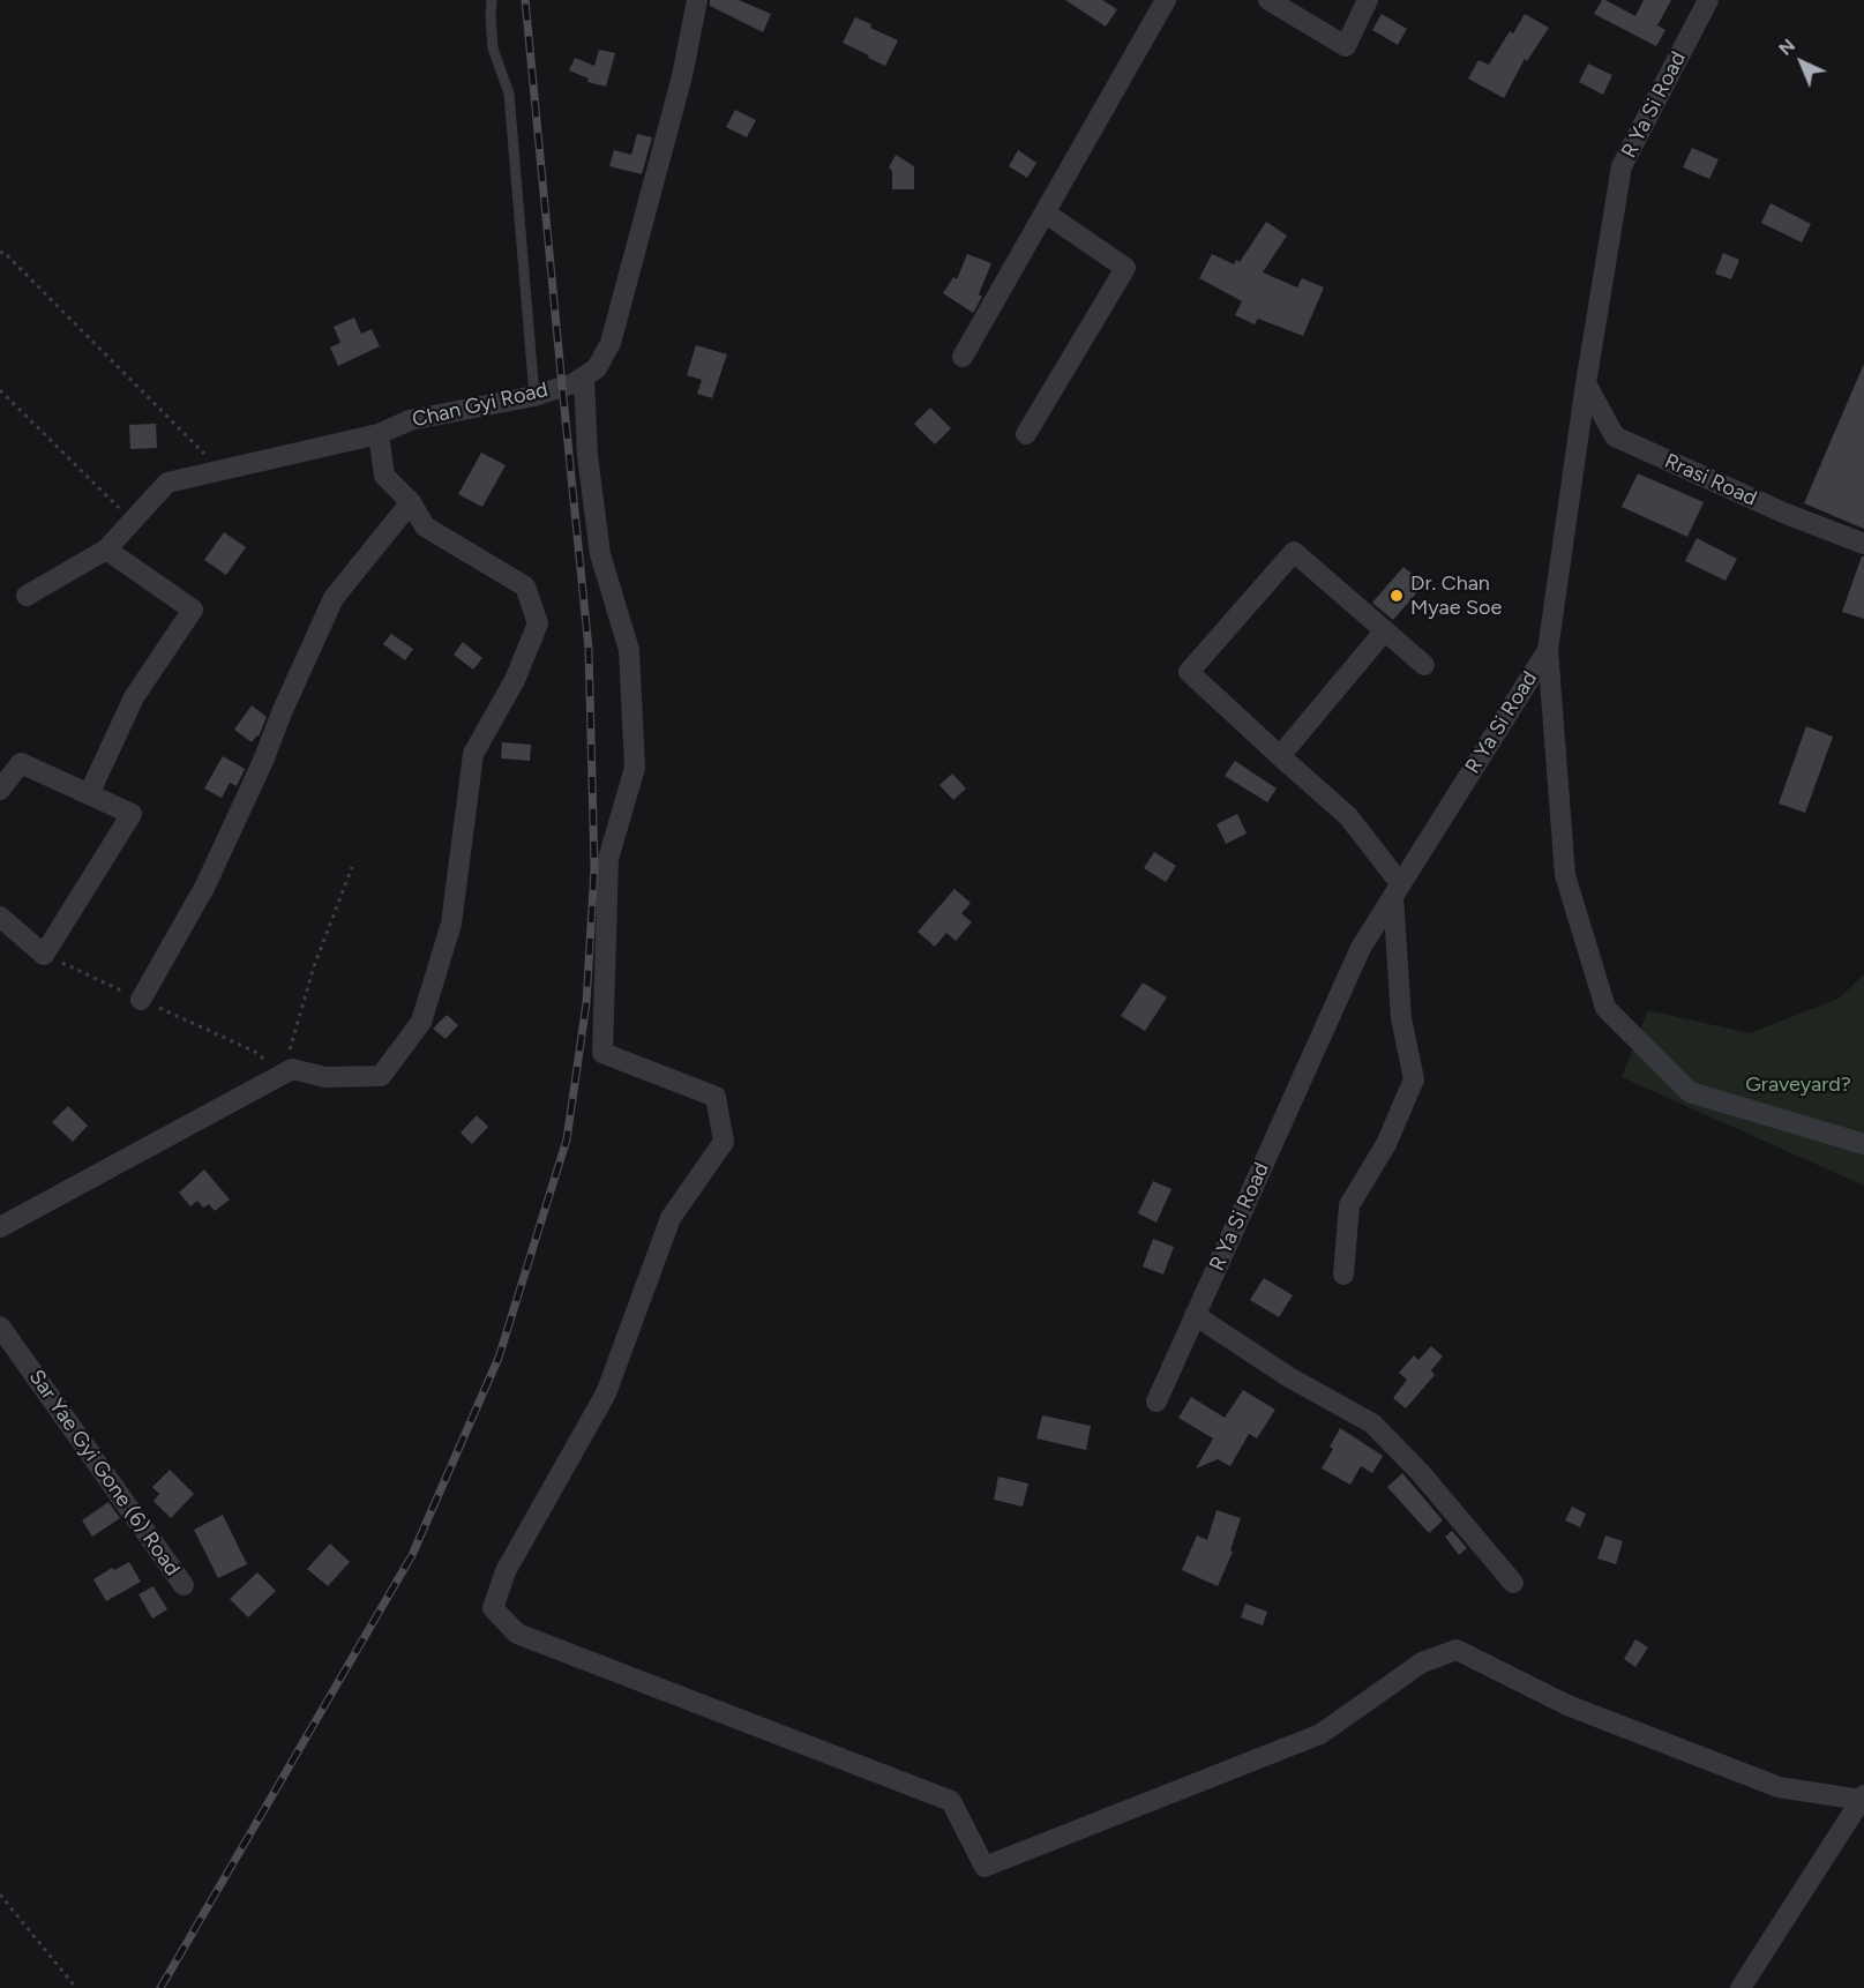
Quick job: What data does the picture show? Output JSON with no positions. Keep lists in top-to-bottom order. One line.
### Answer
{"streets":{"street":["R Ya Si Road","Chan Gyi Road","Rrasi Road","Sar Yae Gyi Gone (6) Road"]},"crossings":[["R Ya Si Road","Rrasi Road"]],"parks":["Graveyard?"],"places":["Dr. Chan Myae Soe"],"north":"top left"}
